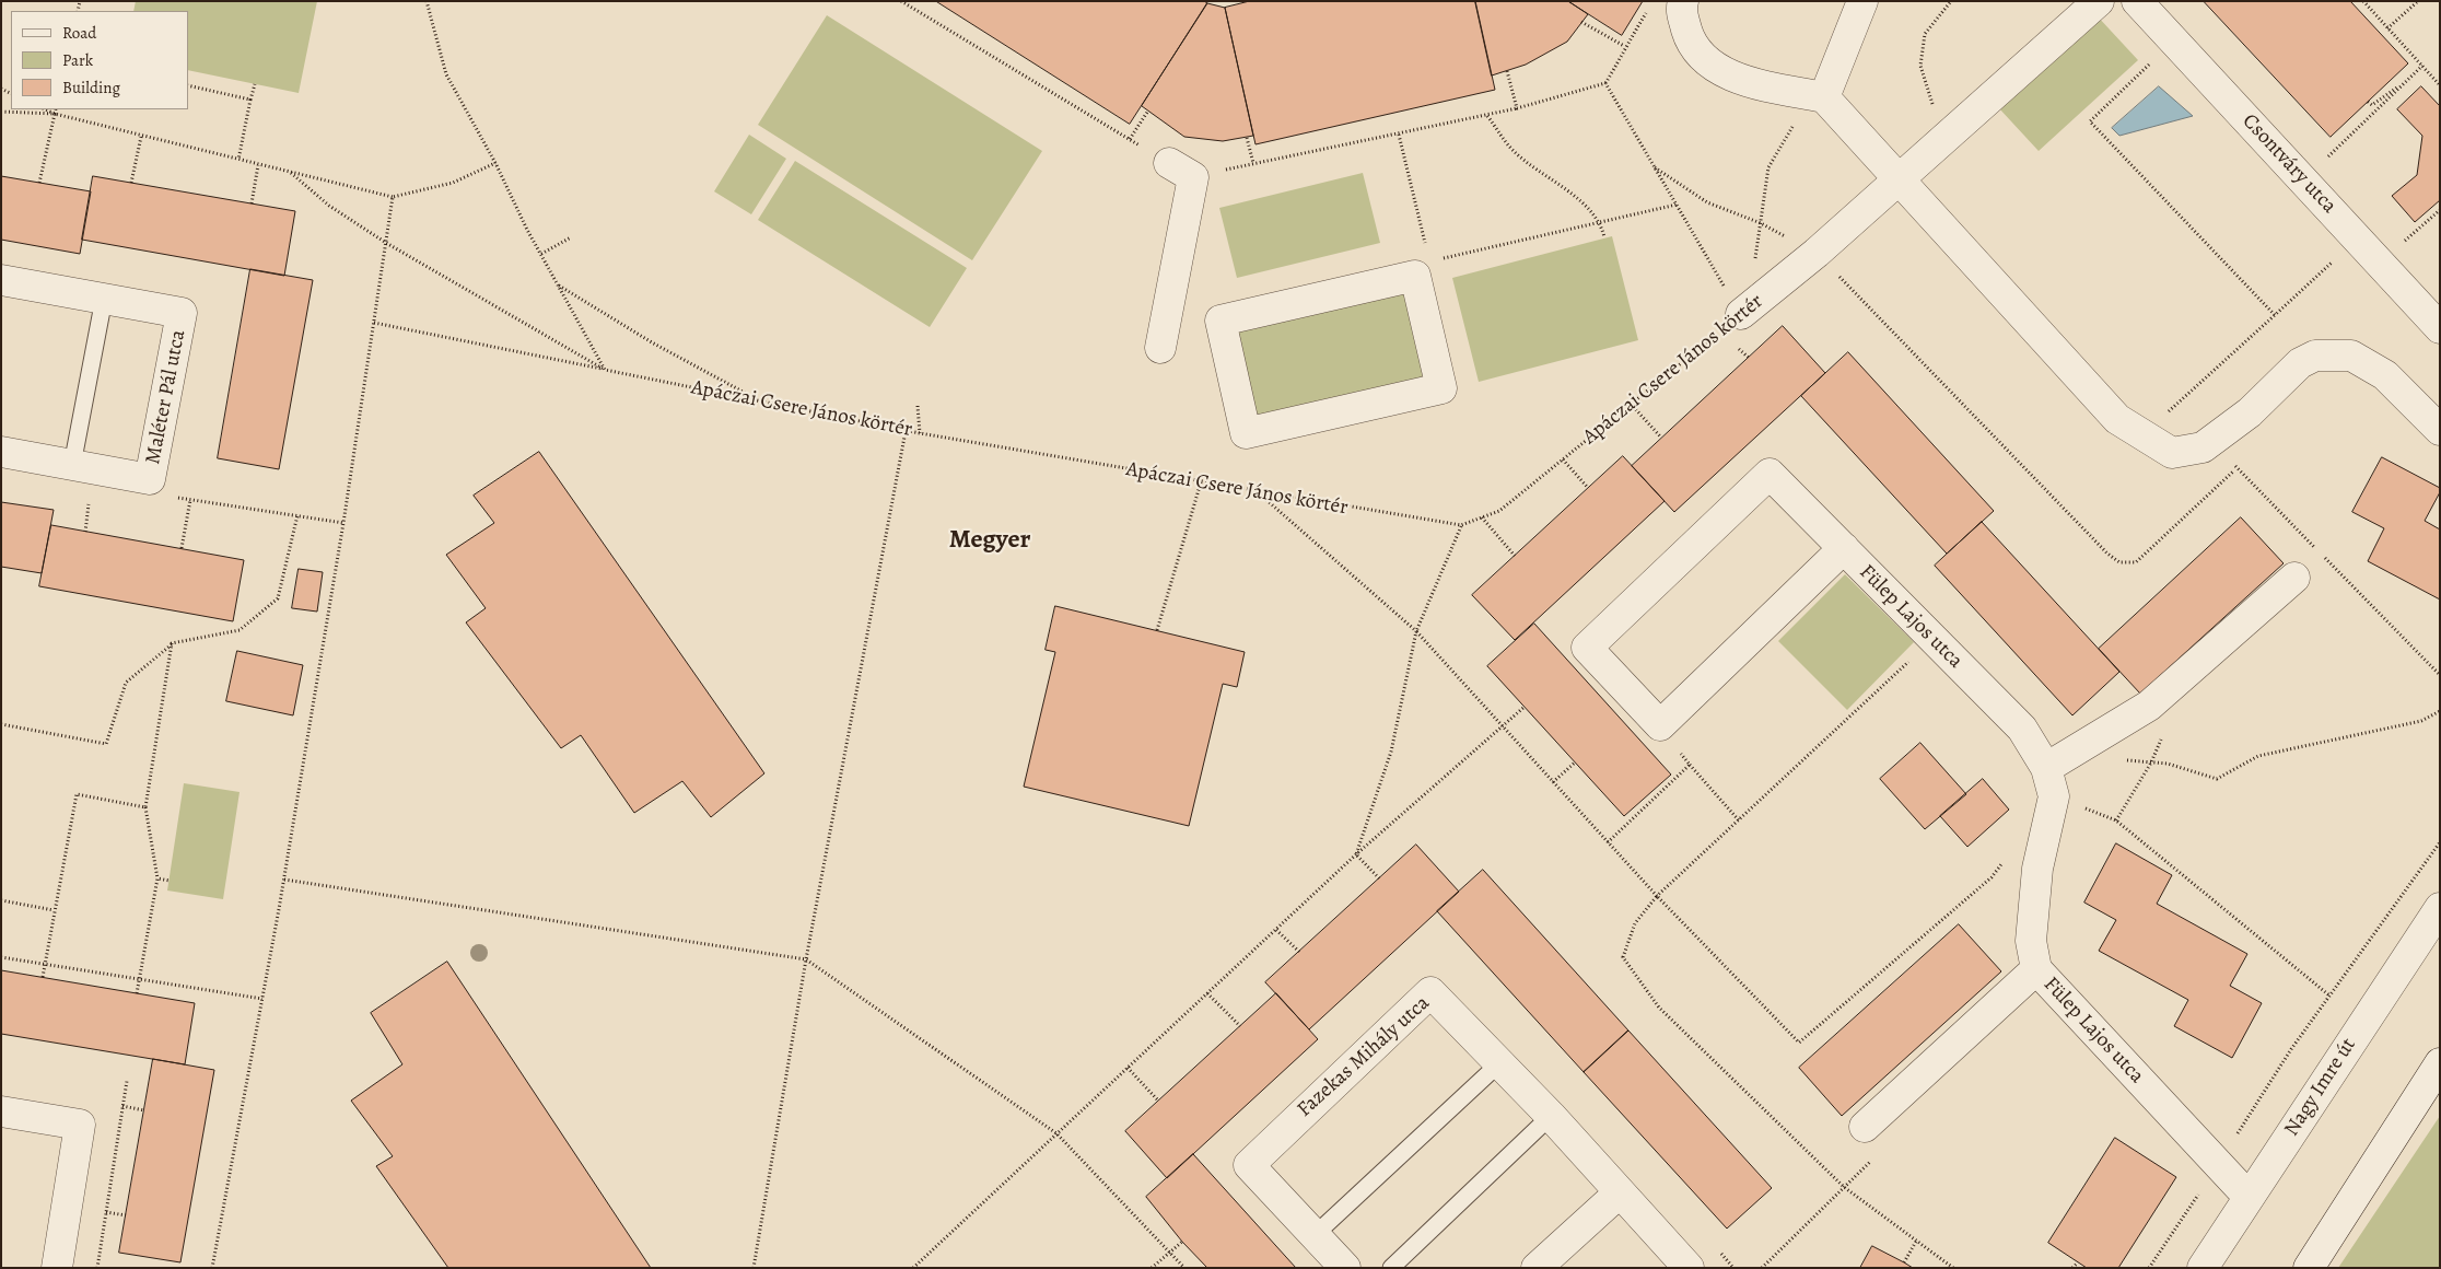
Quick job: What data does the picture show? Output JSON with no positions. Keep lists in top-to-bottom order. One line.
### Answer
{"streets":{"street":["Csontváry utca","Apáczai Csere János körtér","Maléter Pál utca","Fülep Lajos utca","Fazekas Mihály utca","Nagy Imre út"]},"crossings":[["Fülep Lajos utca","Nagy Imre út"]],"districts":["Megyer"],"legend":["Road","Park","Building"]}
